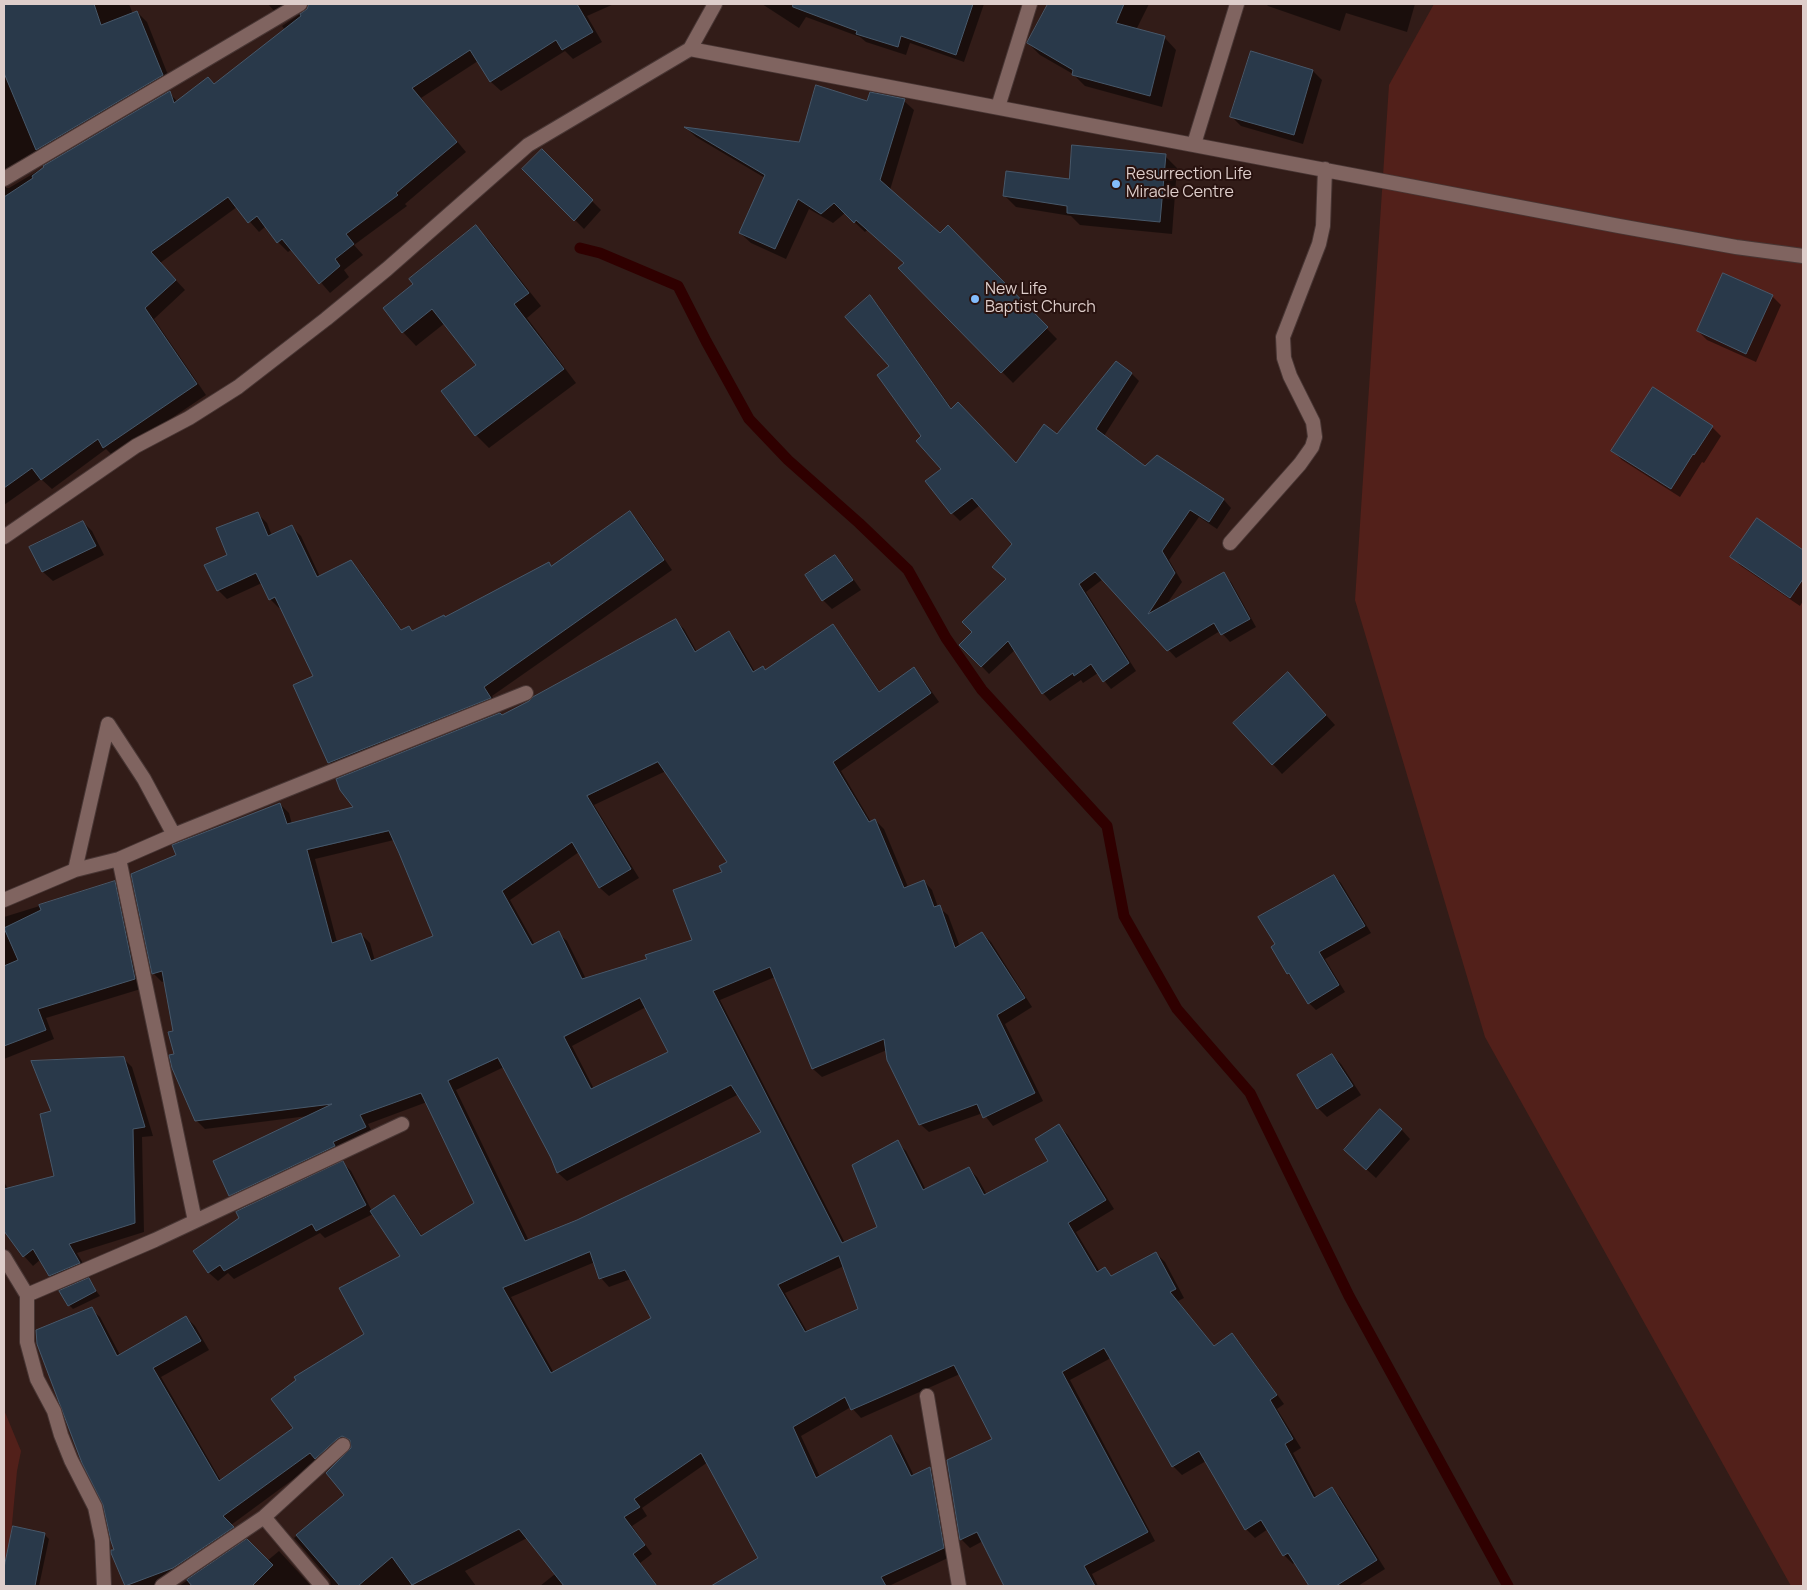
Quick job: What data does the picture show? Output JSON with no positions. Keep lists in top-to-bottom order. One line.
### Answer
{"places":["Resurrection Life Miracle Centre","New Life Baptist Church"]}
